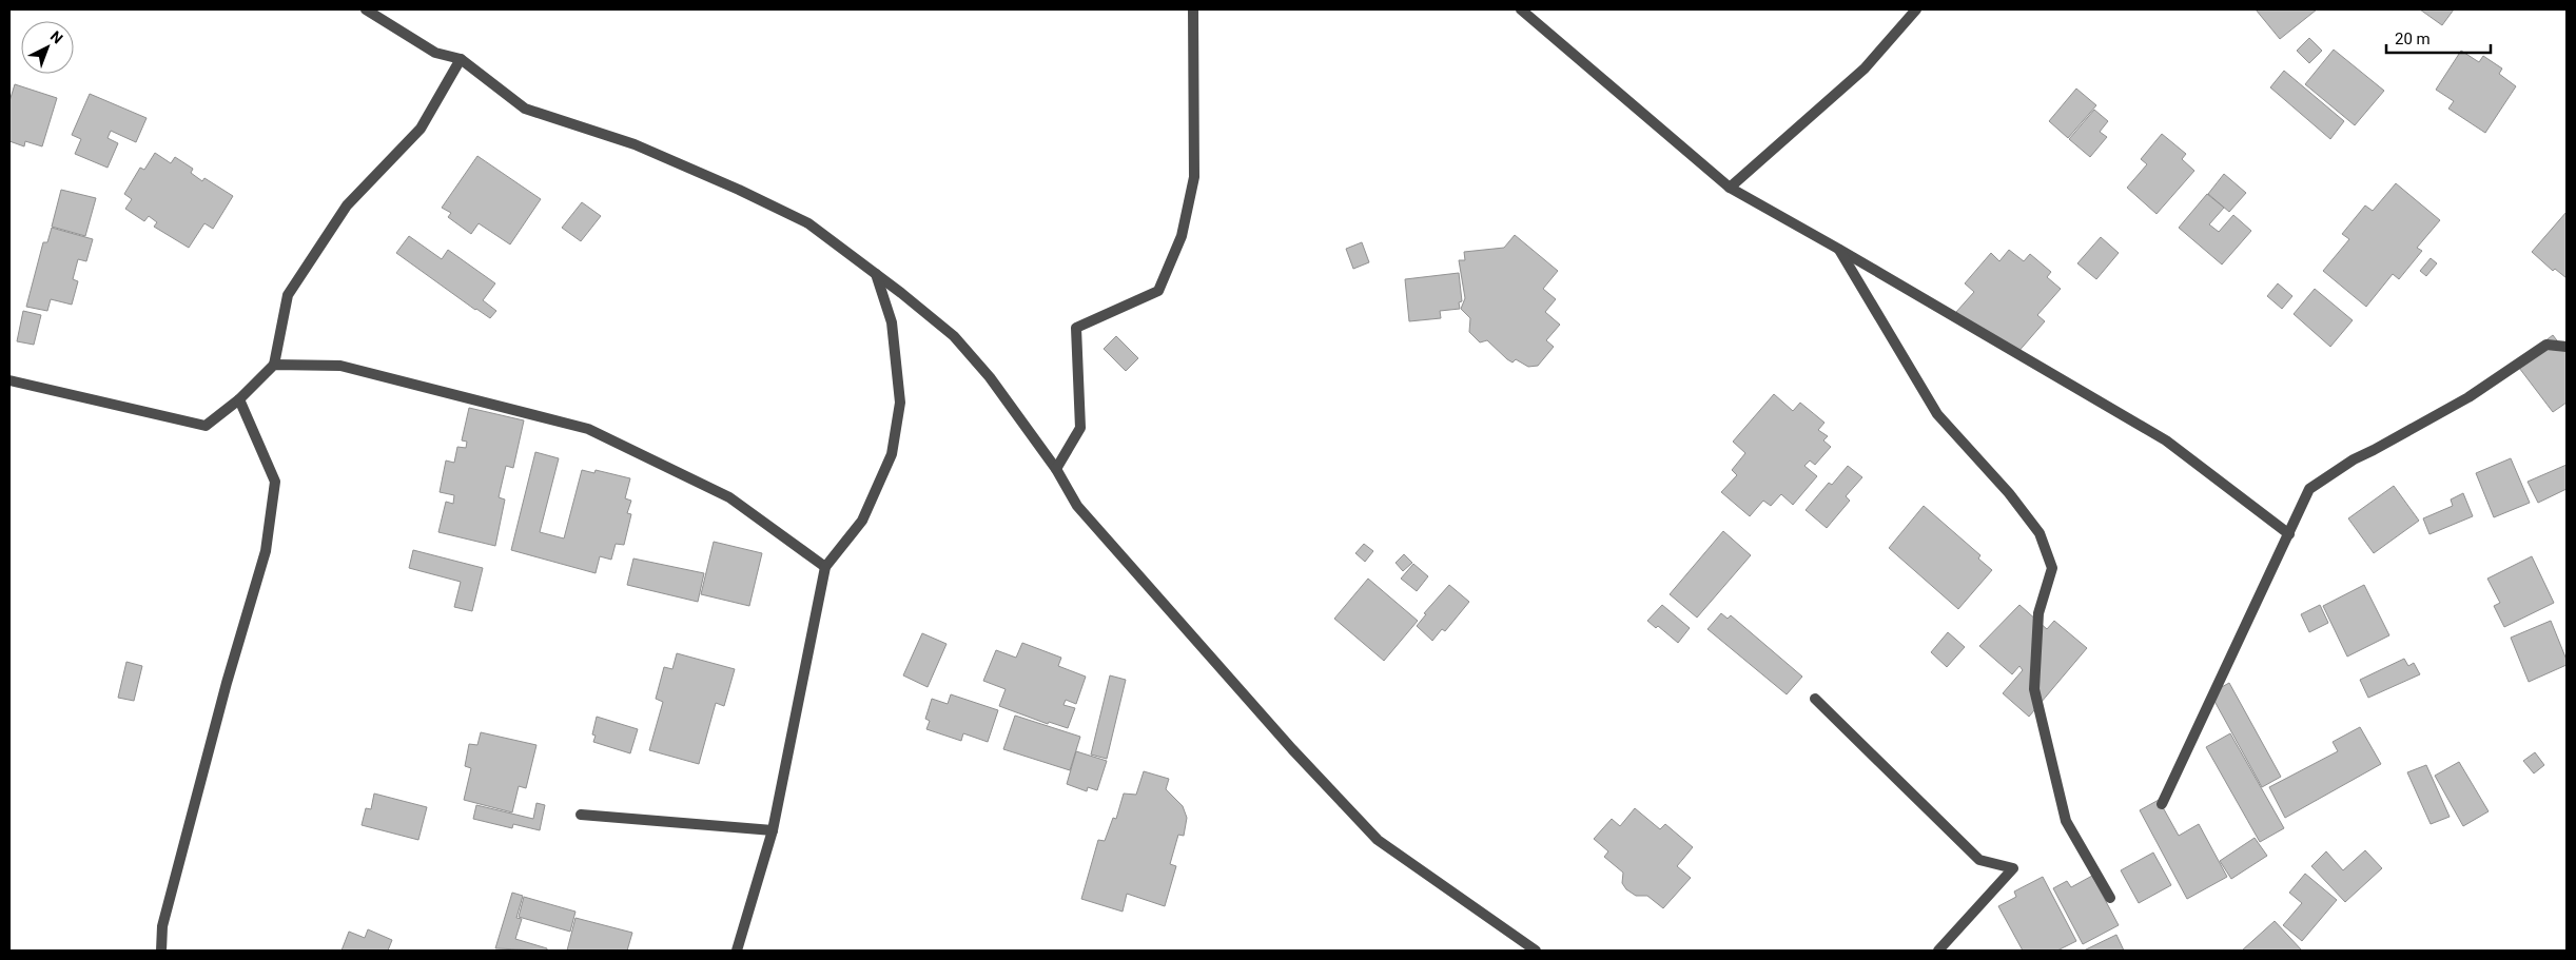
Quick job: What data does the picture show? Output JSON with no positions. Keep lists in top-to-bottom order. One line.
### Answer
{"scale_bar":"20 m","north":"top right"}
